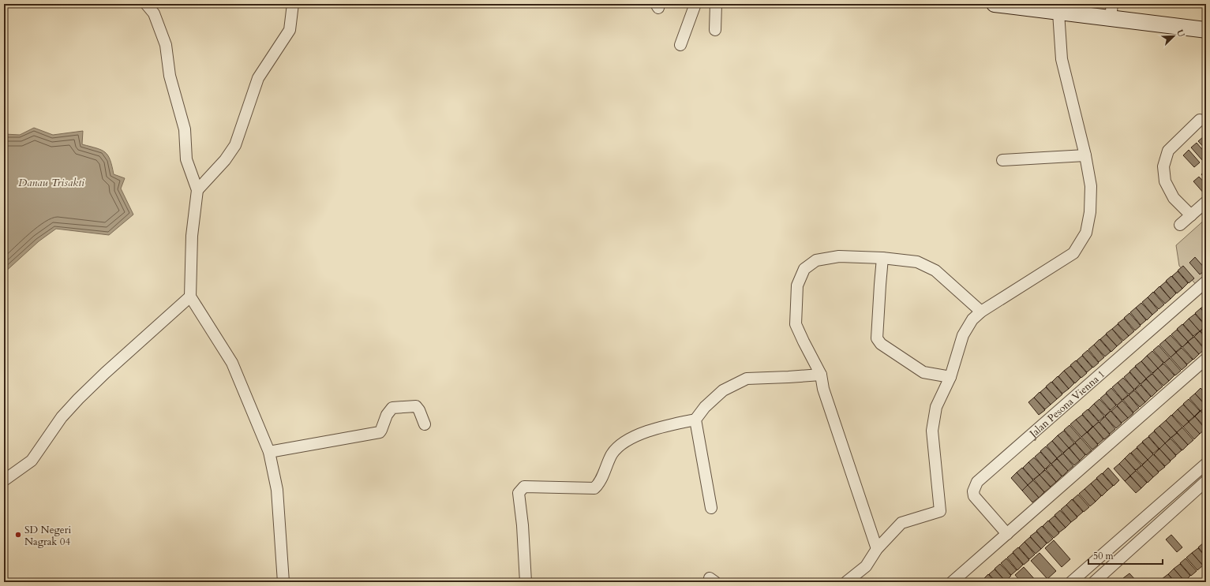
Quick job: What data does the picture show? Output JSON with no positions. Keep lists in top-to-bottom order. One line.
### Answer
{"streets":{"street":["Jalan Pesona Vienna 1"]},"water":["Danau Trisakti"],"places":["SD Negeri Nagrak 04"],"scale_bar":"50 m","north":"top right"}
